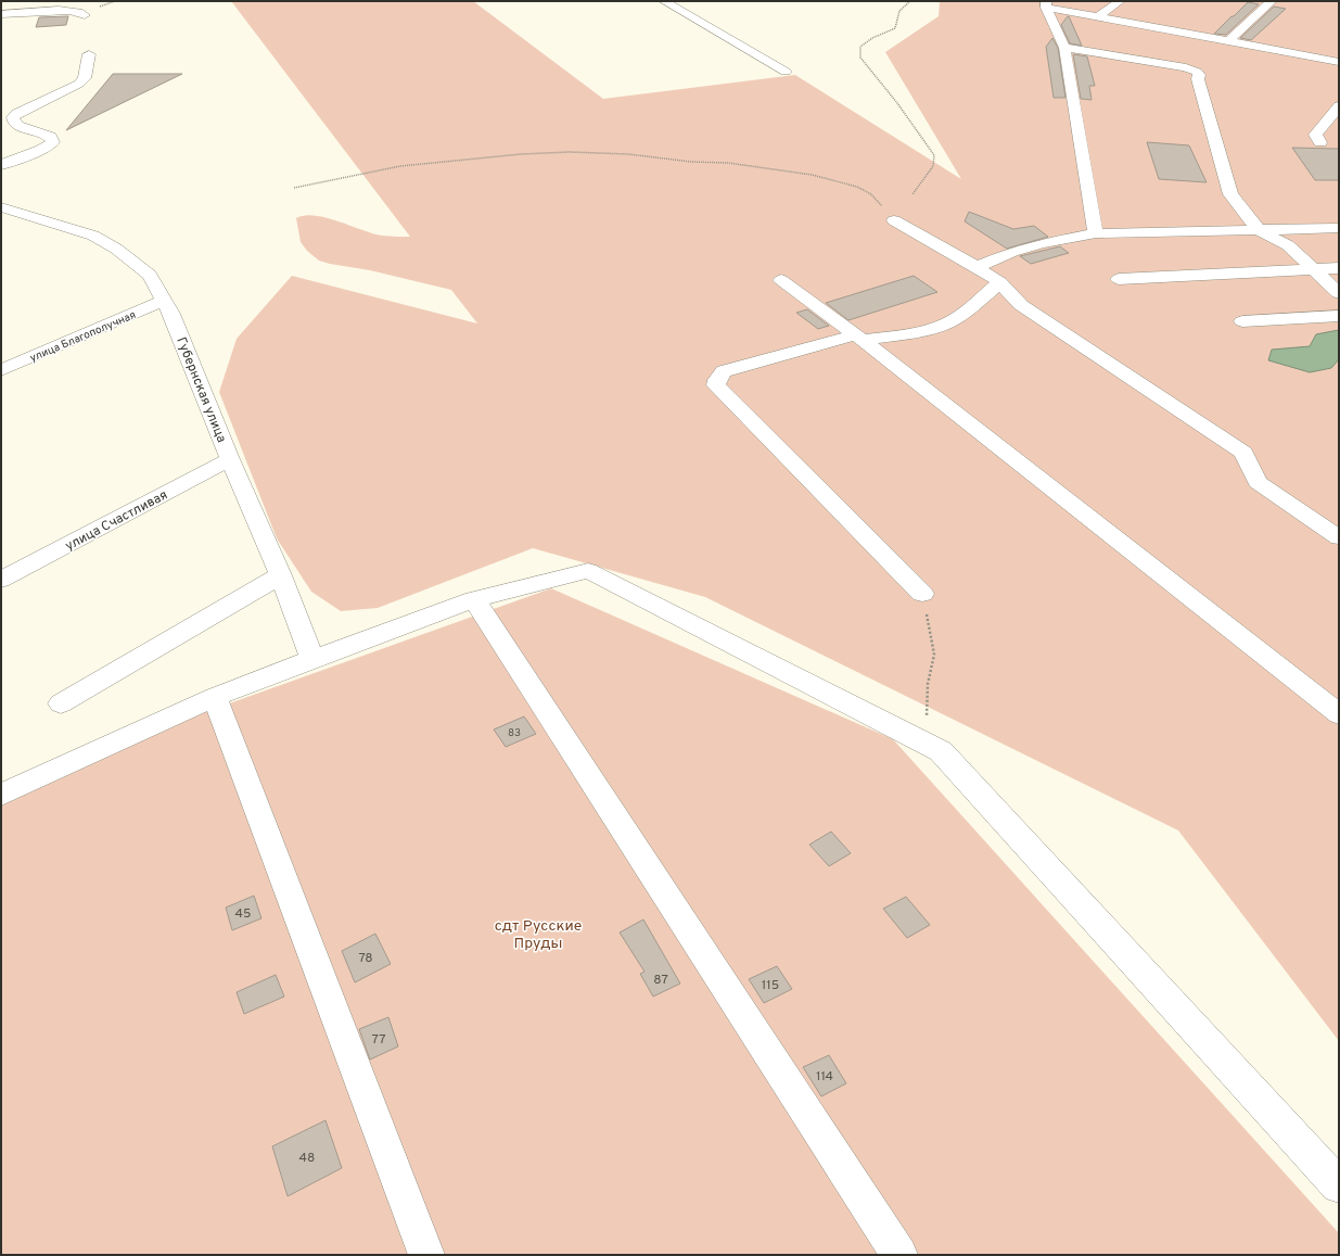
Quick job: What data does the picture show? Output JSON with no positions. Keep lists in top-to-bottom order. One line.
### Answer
{"streets":{"street":["улица Благополучная","Губернская улица","улица Счастливая"]},"crossings":[["улица Благополучная","Губернская улица"],["Губернская улица","улица Счастливая"]],"parks":["сдт Русские Пруды"],"house_numbers":["83","45","78","87","115","77","114","48"]}
